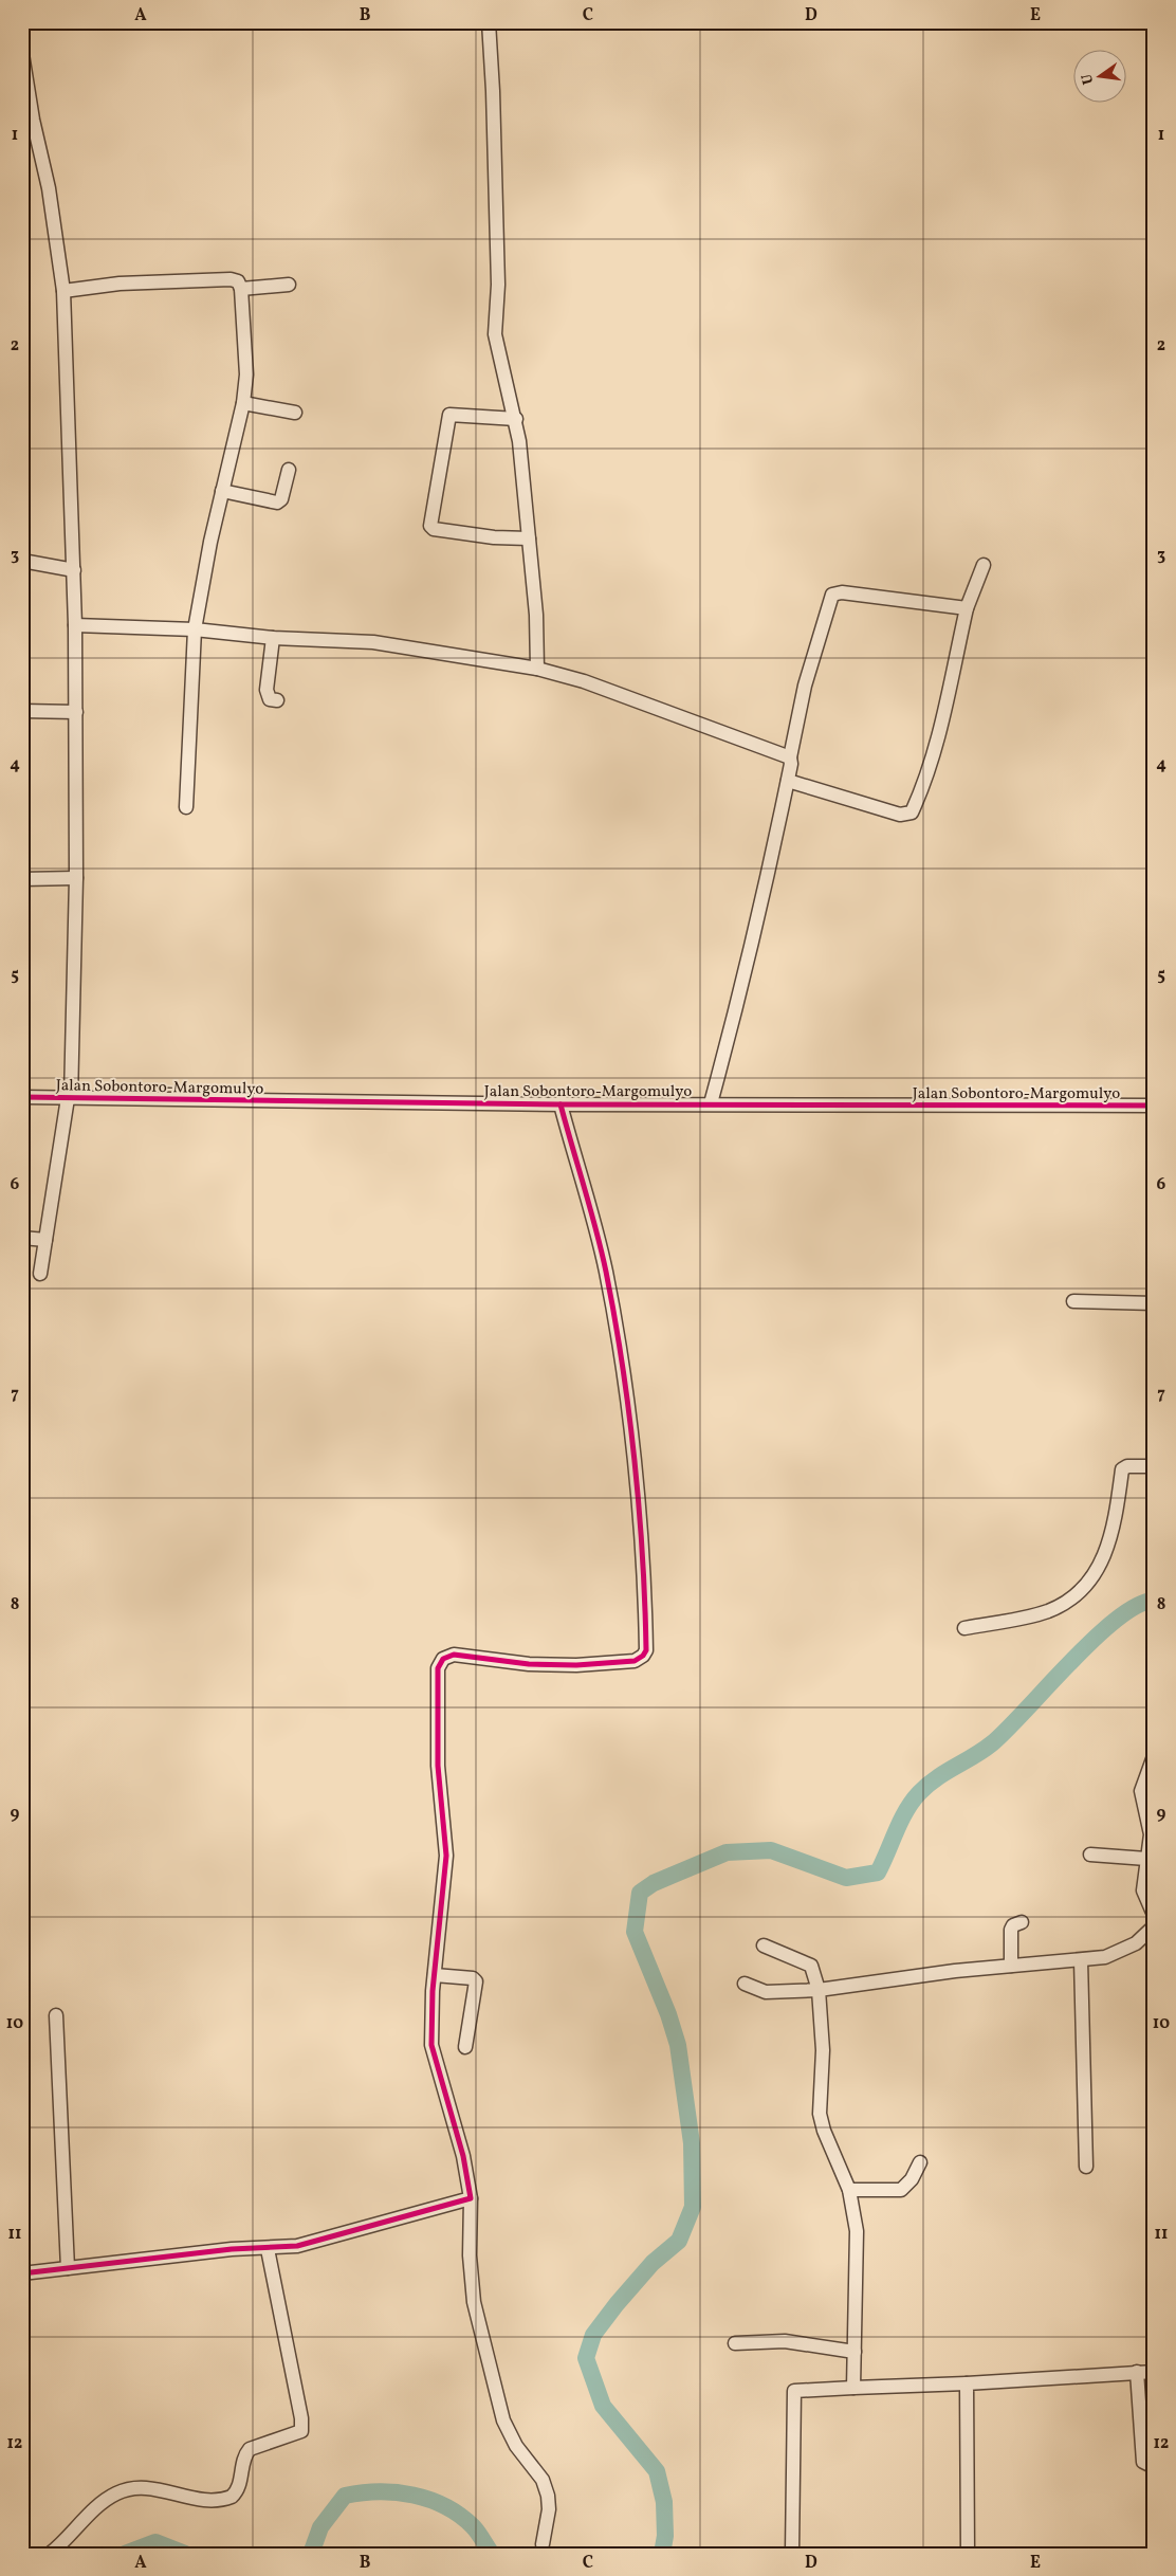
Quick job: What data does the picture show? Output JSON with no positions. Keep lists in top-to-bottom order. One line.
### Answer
{"streets":{"street":["Jalan Sobontoro-Margomulyo"]},"north":"left","grid":{"columns":["A","B","C","D","E"],"rows":["1","2","3","4","5","6","7","8","9","10","11","12"]}}
